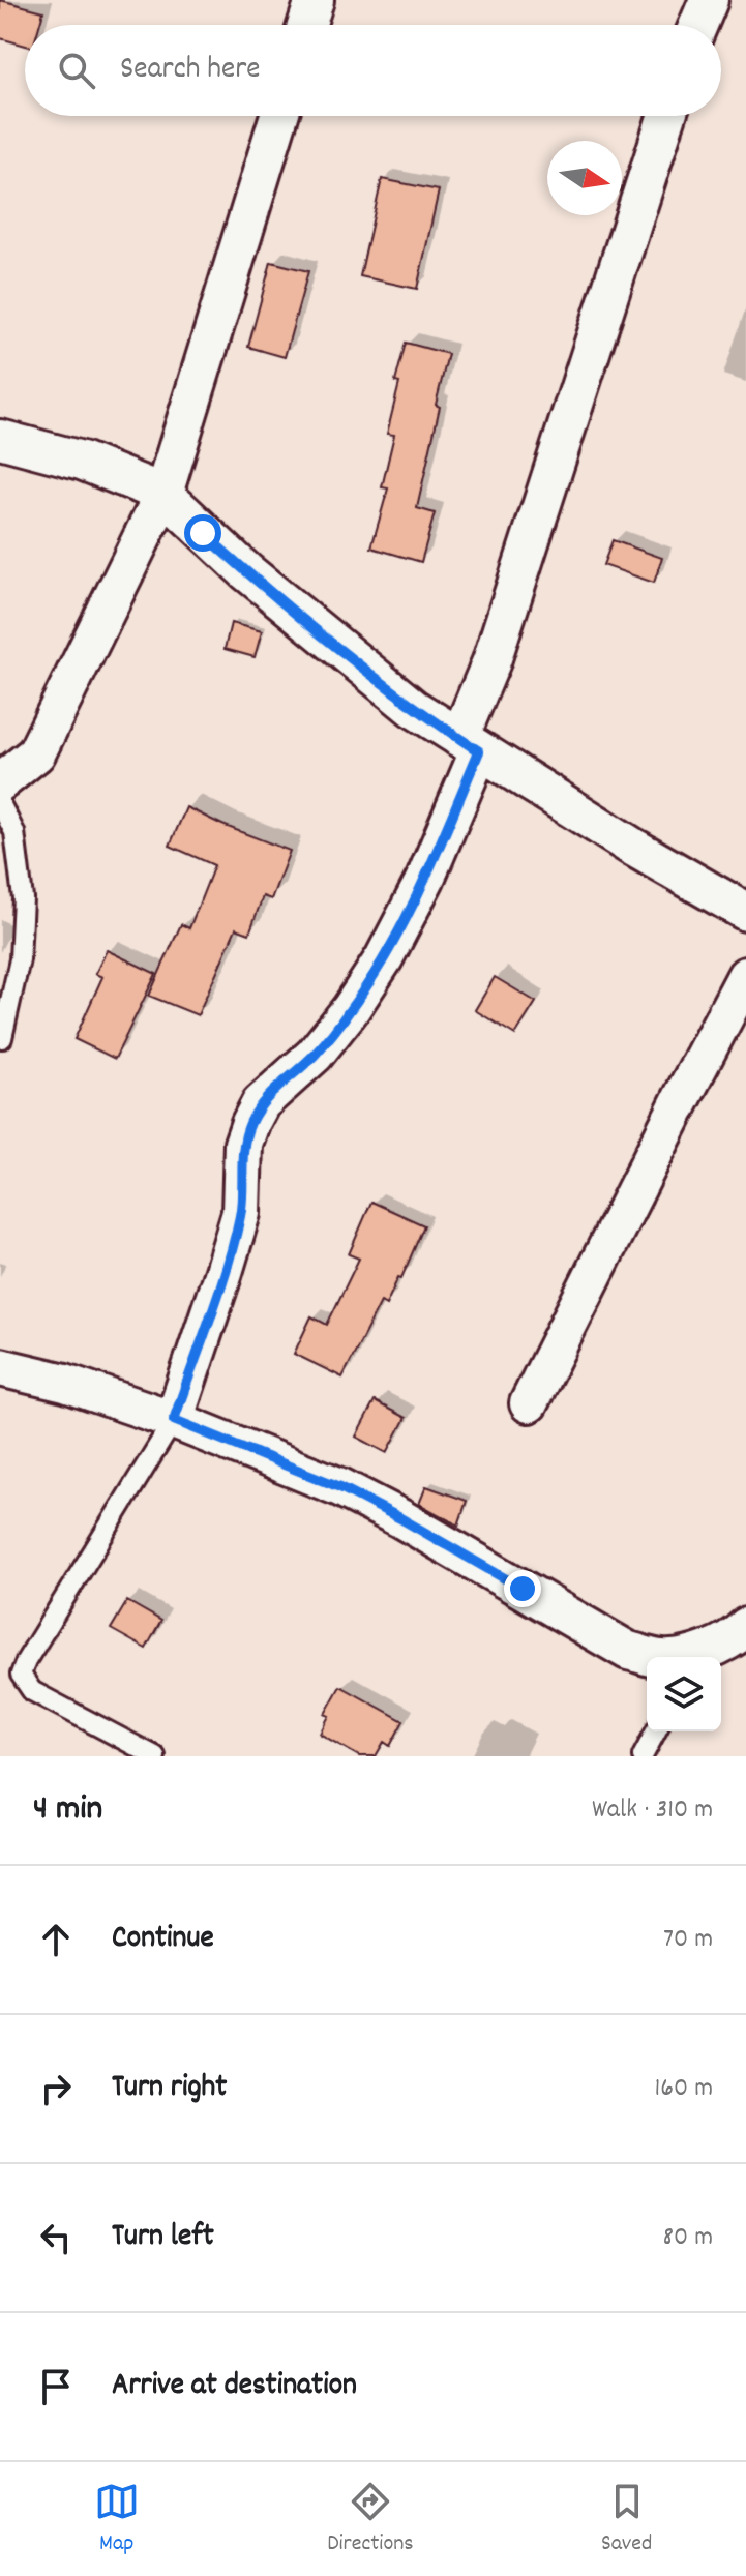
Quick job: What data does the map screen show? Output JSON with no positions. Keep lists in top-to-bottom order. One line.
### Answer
{"north":"right","page":{"search":"Search here","heading":["4 min","Walk · 310 m"],"list":[["Continue","70 m"],["Turn right","160 m"],["Turn left","80 m"],"Arrive at destination"],"nav":["Map","Directions","Saved"]}}
